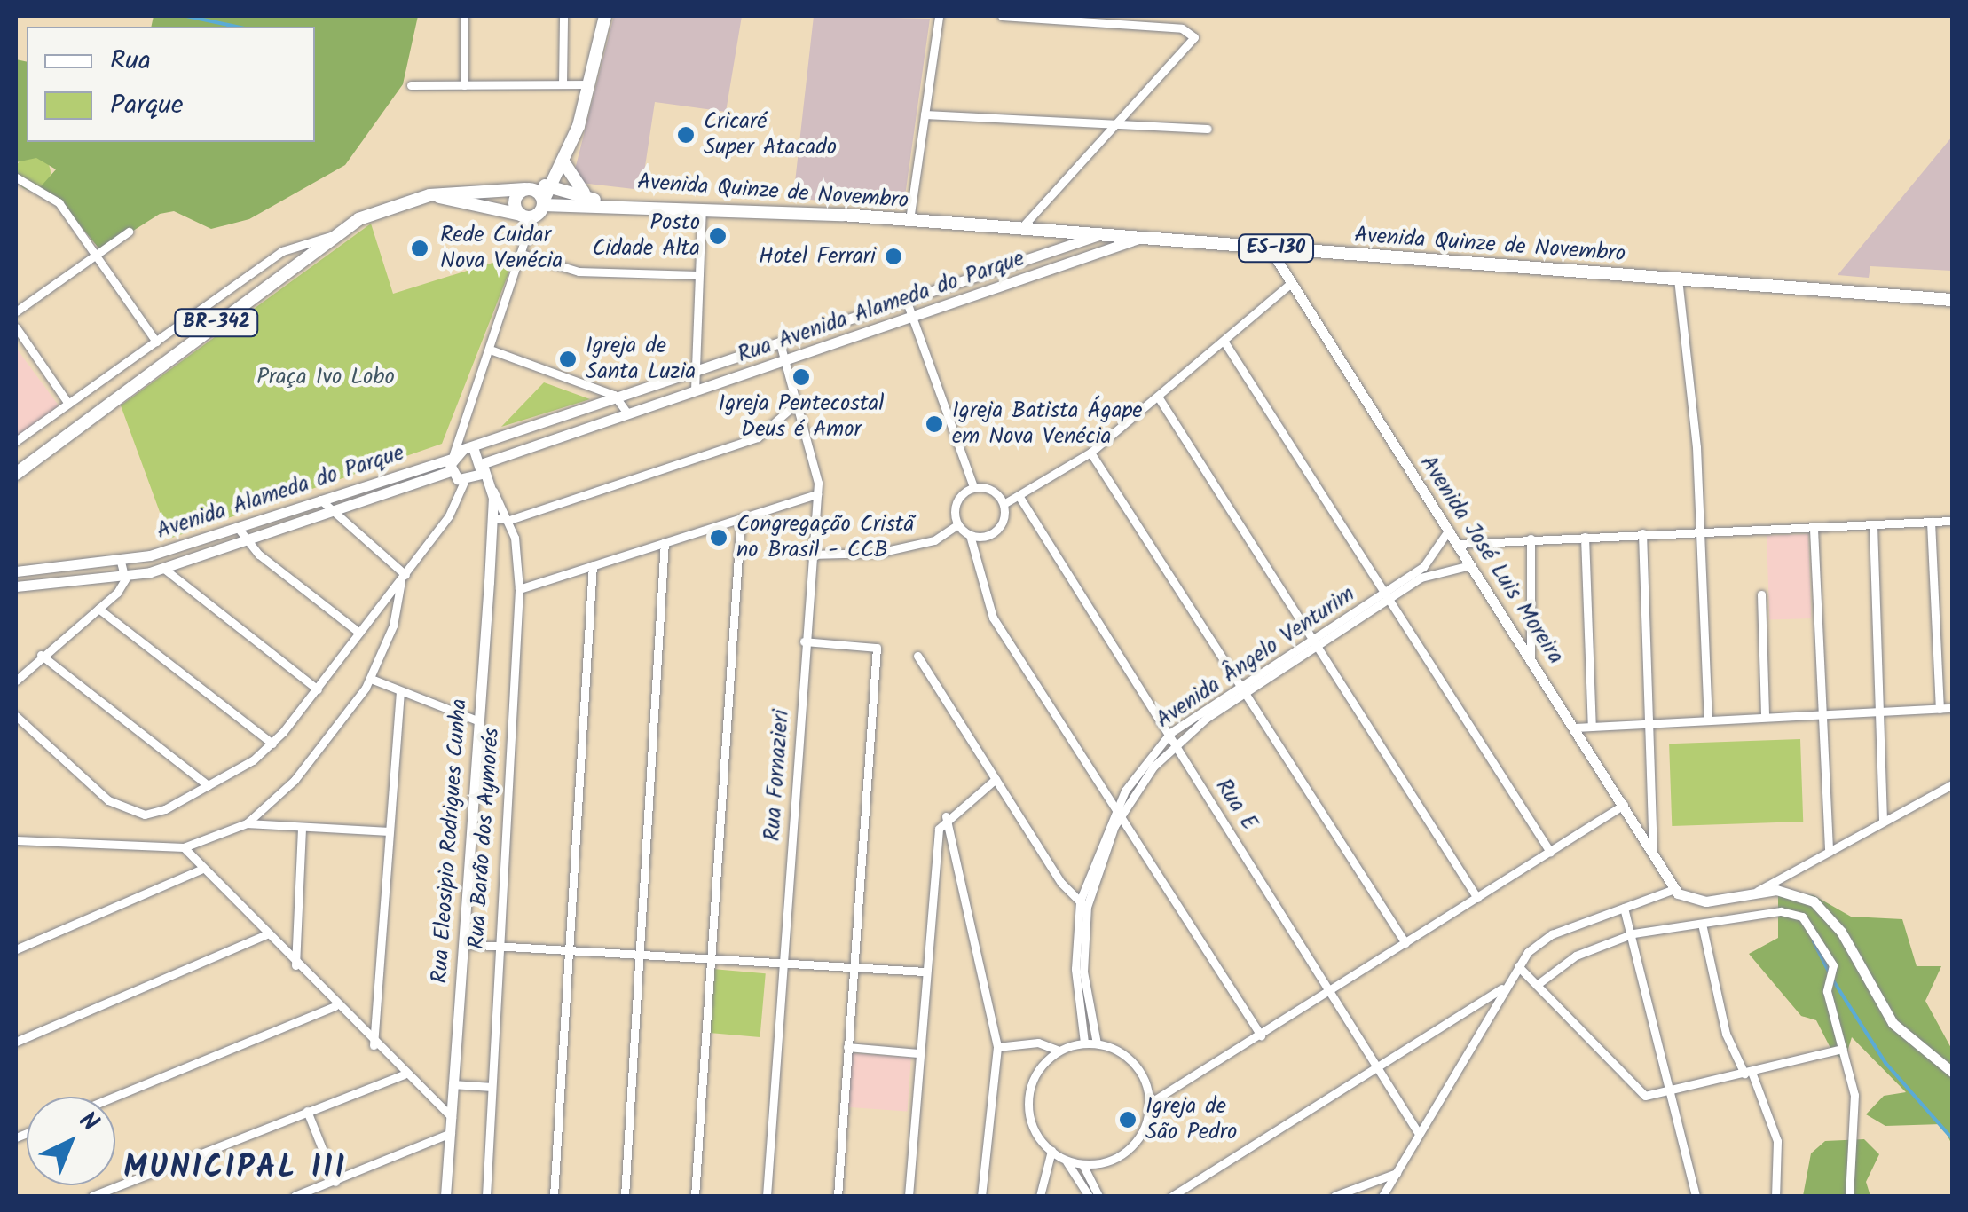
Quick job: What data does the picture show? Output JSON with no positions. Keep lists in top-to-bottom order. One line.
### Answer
{"streets":{"main road":["Avenida Quinze de Novembro","ES-130","BR-342"],"street":["Rua Avenida Alameda do Parque","Avenida Alameda do Parque","Avenida José Luis Moreira","Avenida Ângelo Venturim","Rua Fornazieri","Rua E","Rua Barão dos Aymorés","Rua Eleosipio Rodrigues Cunha"]},"crossings":[["Avenida Quinze de Novembro","ES-130"],["Avenida Quinze de Novembro","Rua Avenida Alameda do Parque"],["Avenida Quinze de Novembro","Avenida Alameda do Parque"],["Avenida Quinze de Novembro","Avenida José Luis Moreira"],["Rua Avenida Alameda do Parque","Rua Fornazieri"],["Avenida Alameda do Parque","Rua Fornazieri"],["Avenida José Luis Moreira","Avenida Ângelo Venturim"],["Avenida Ângelo Venturim","Rua E"],["Rua Barão dos Aymorés","Rua Eleosipio Rodrigues Cunha"]],"districts":["MUNICIPAL III"],"parks":["Praça Ivo Lobo"],"places":["Cricaré Super Atacado","Posto Cidade Alta","Rede Cuidar Nova Venécia","Hotel Ferrari","Igreja de Santa Luzia","Igreja Pentecostal Deus é Amor","Igreja Batista Ágape em Nova Venécia","Congregação Cristã no Brasil - CCB","Igreja de São Pedro"],"legend":["Rua","Parque"],"north":"top right"}
